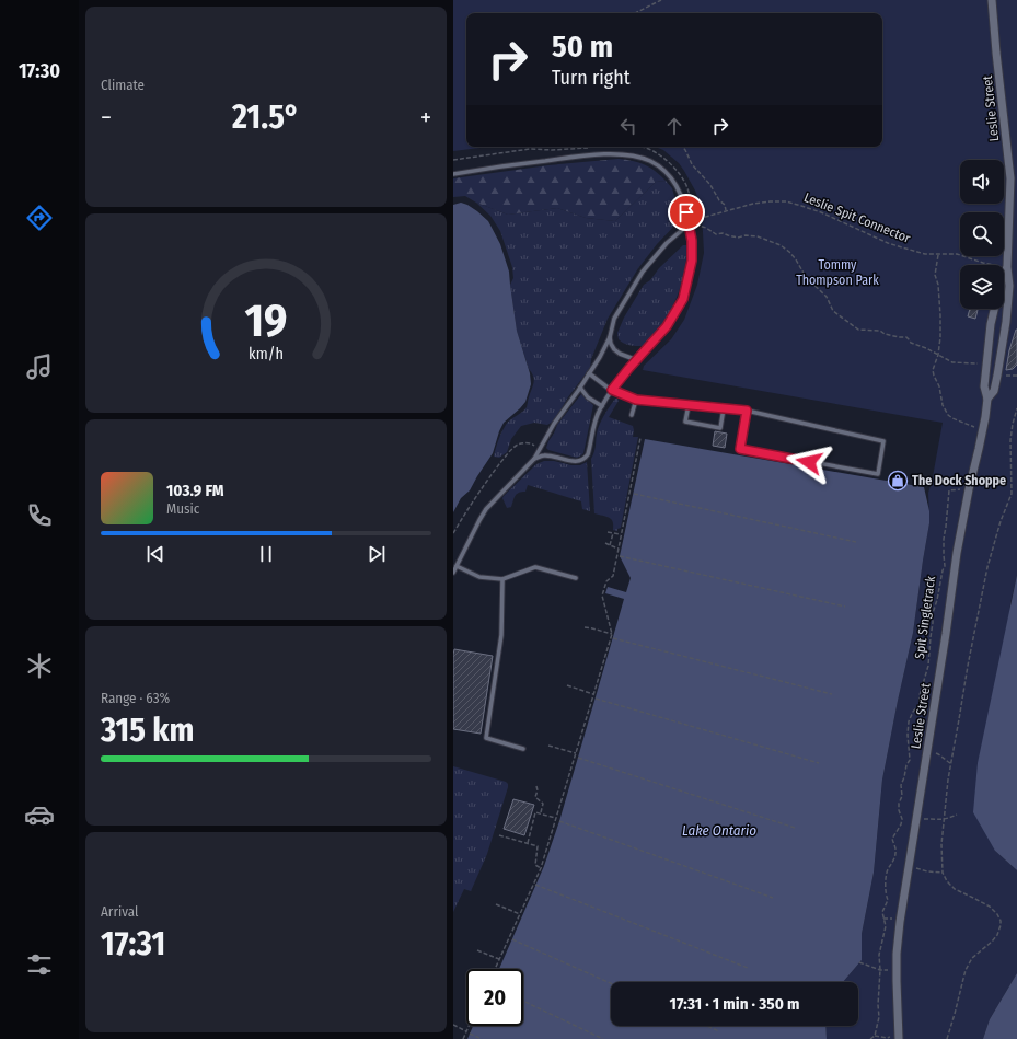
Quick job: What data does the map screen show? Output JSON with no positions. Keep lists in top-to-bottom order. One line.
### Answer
{"streets":{"street":["Leslie Street"],"path":["Leslie Spit Connector","Spit Singletrack"]},"crossings":[["Leslie Street","Leslie Spit Connector"],["Leslie Street","Spit Singletrack"]],"water":["Lake Ontario"],"parks":["Tommy Thompson Park"],"places":{"shop":["The Dock Shoppe"]},"page":{"tabs":"17:30","tile":["Climate",["Range · 63%","315 km"],["Arrival","17:31"]],"turn":["50 m","Turn right"],"heat":["−","21.5°","+"],"song":["103.9 FM","Music"],"limit":"20","trip":"17:31 · 1 min · 350 m","gauge":["19","km/h"]}}
